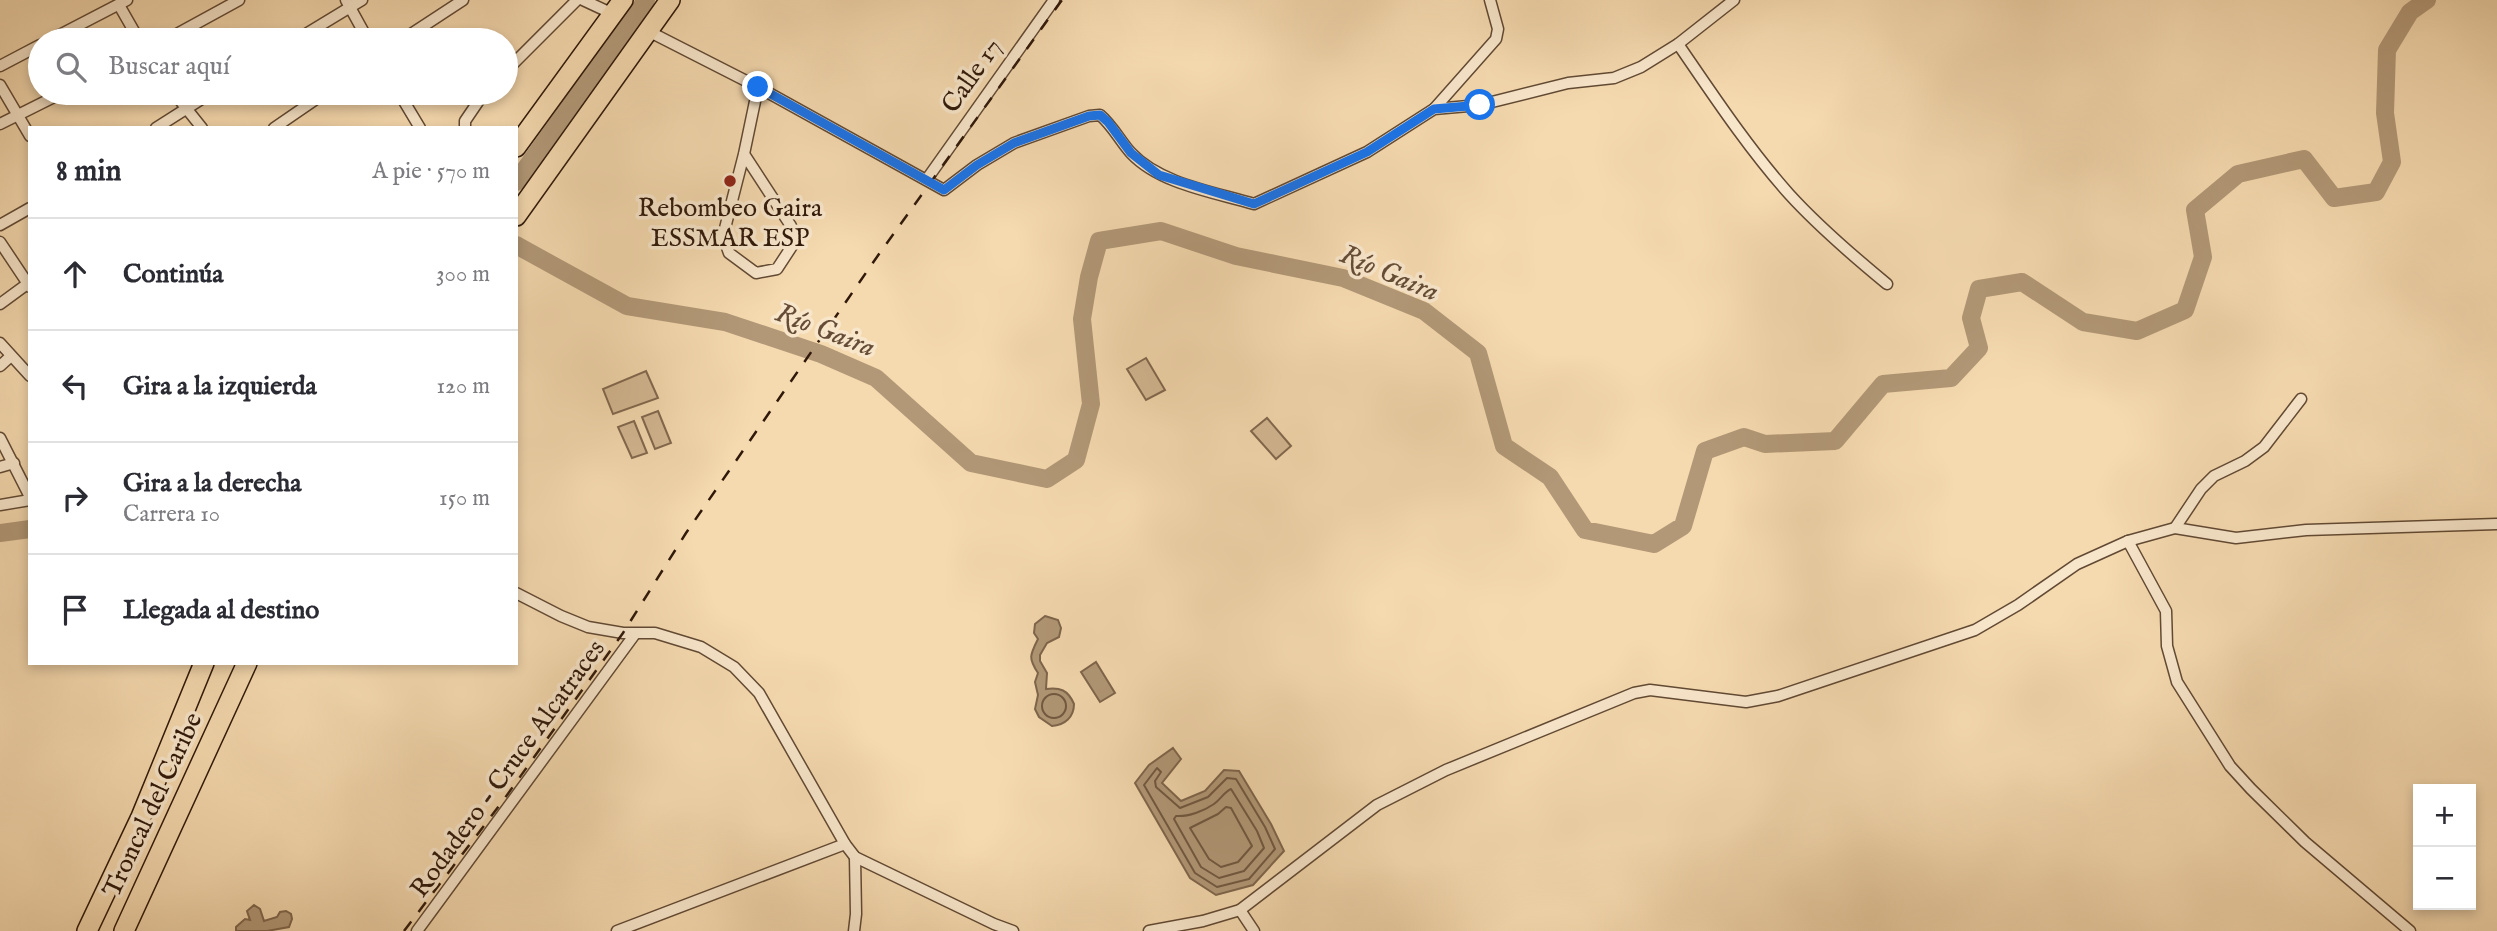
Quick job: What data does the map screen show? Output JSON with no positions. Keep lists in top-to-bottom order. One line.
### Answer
{"streets":{"highway":["Troncal del Caribe"],"street":["Calle 17","Rodadero - Cruce Alcatraces"]},"water":["Río Gaira"],"places":["Rebombeo Gaira ESSMAR ESP"],"page":{"search":"Buscar aquí","heading":["8 min","A pie · 570 m"],"list":[["Continúa","300 m"],["Gira a la izquierda","120 m"],["Gira a la derecha","Carrera 10","150 m"],"Llegada al destino"],"map_buttons":["+","−"]}}
